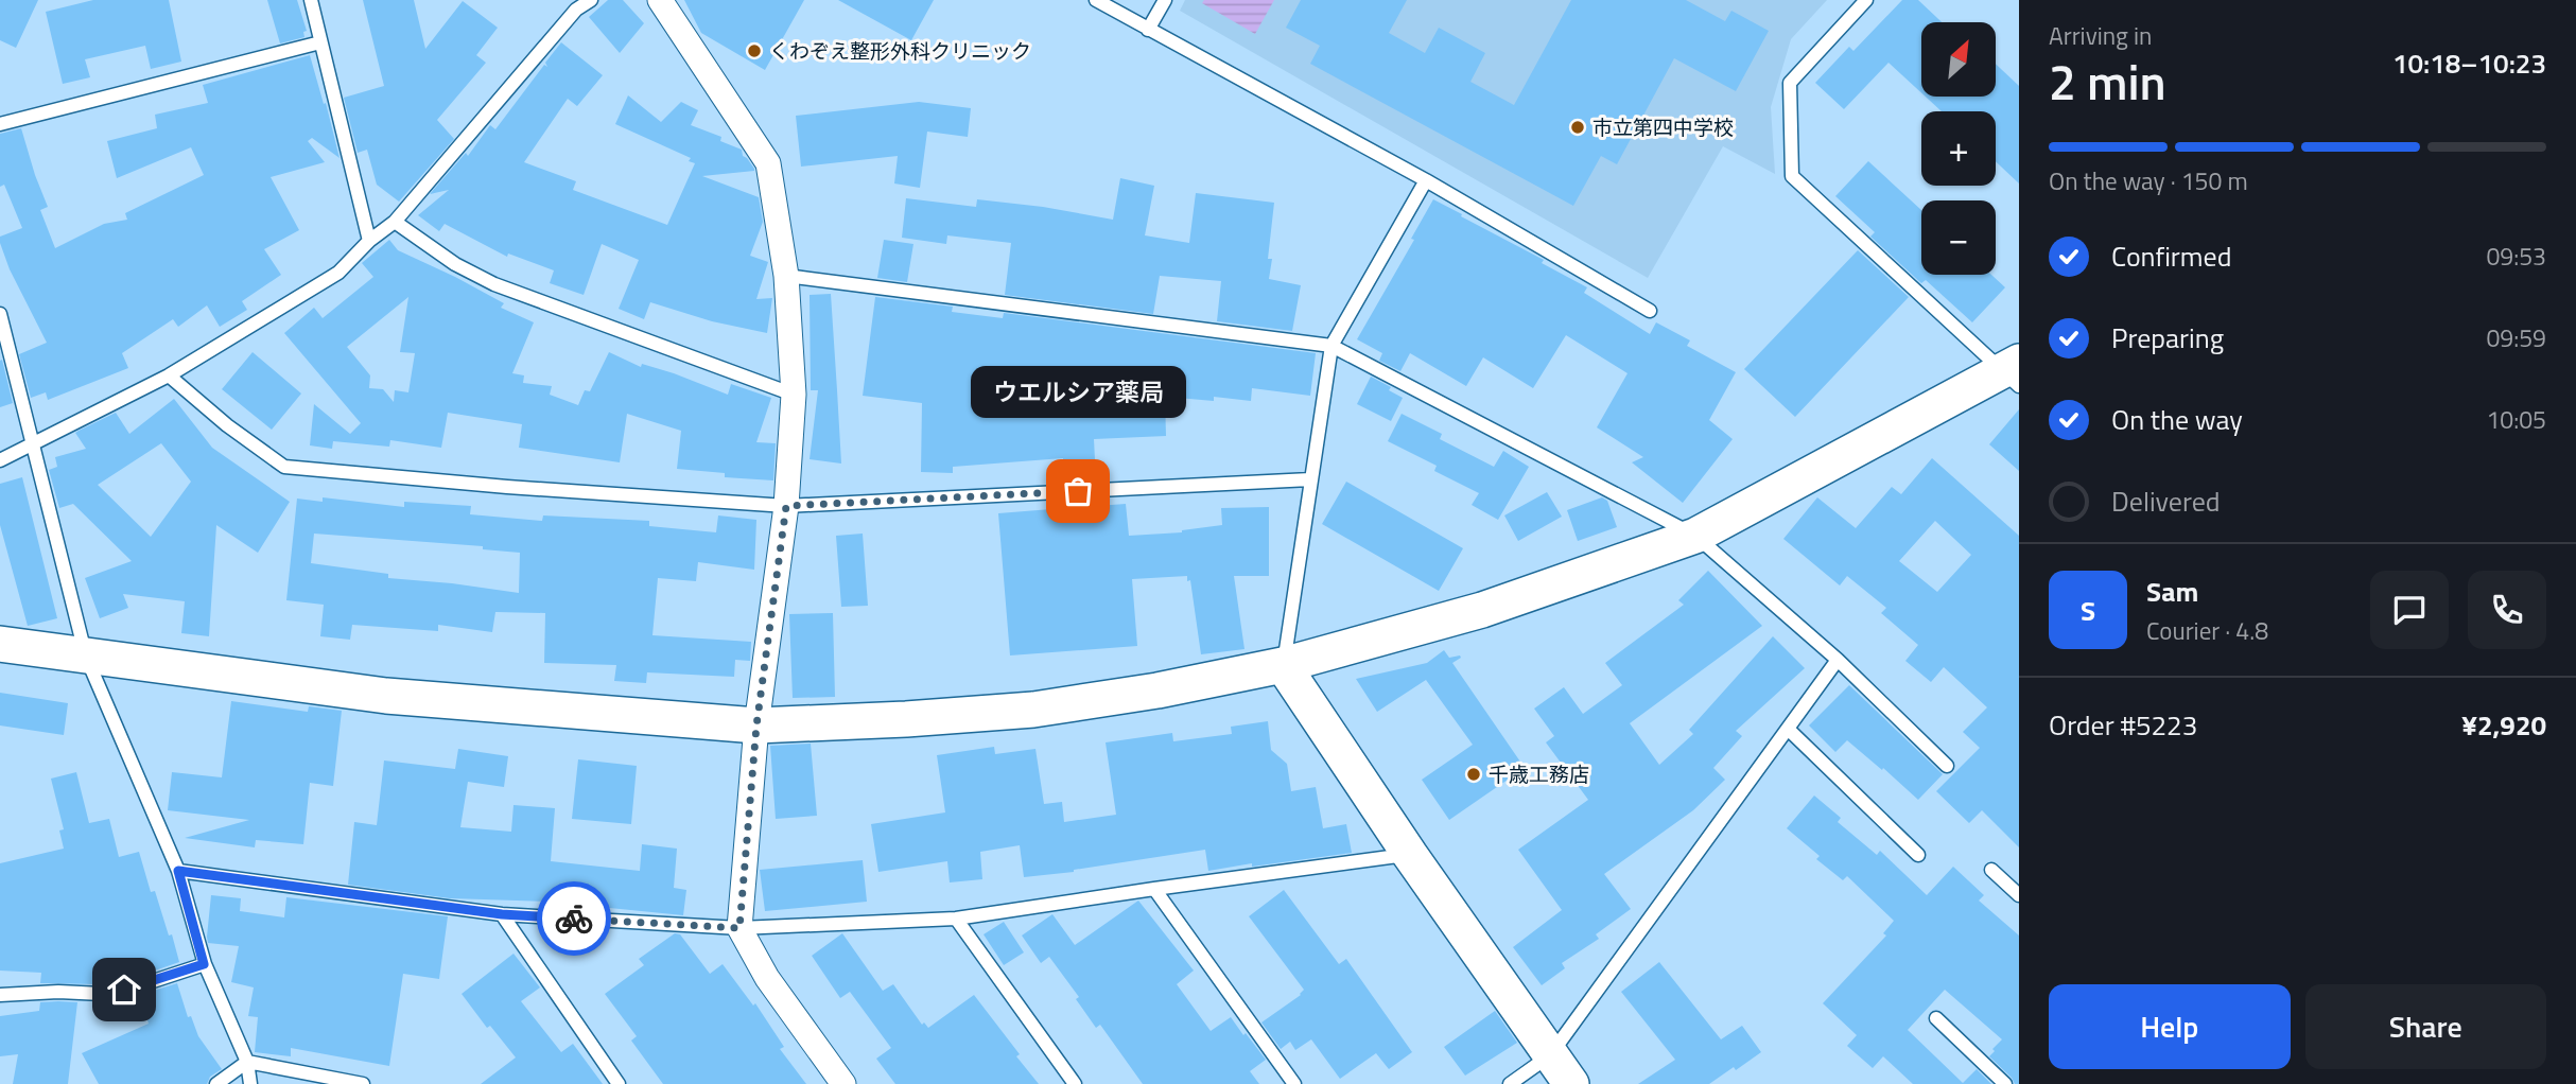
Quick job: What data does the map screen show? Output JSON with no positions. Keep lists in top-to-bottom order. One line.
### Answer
{"places":["くわぞえ整形外科クリニック","市立第四中学校","ウエルシア薬局","千歳工務店"],"north":"top right","page":{"heading":["2 min","Arriving in","10:18–10:23"],"panel":["Sam","Courier · 4.8","Order #5223","¥2,920"],"map_buttons":["+","−"],"bar":"On the way · 150 m","list":[["Confirmed","09:53"],["Preparing","09:59"],["On the way","10:05"],"Delivered"],"bubble":"ウエルシア薬局","round":"S","buttons":["Help","Share"]}}
